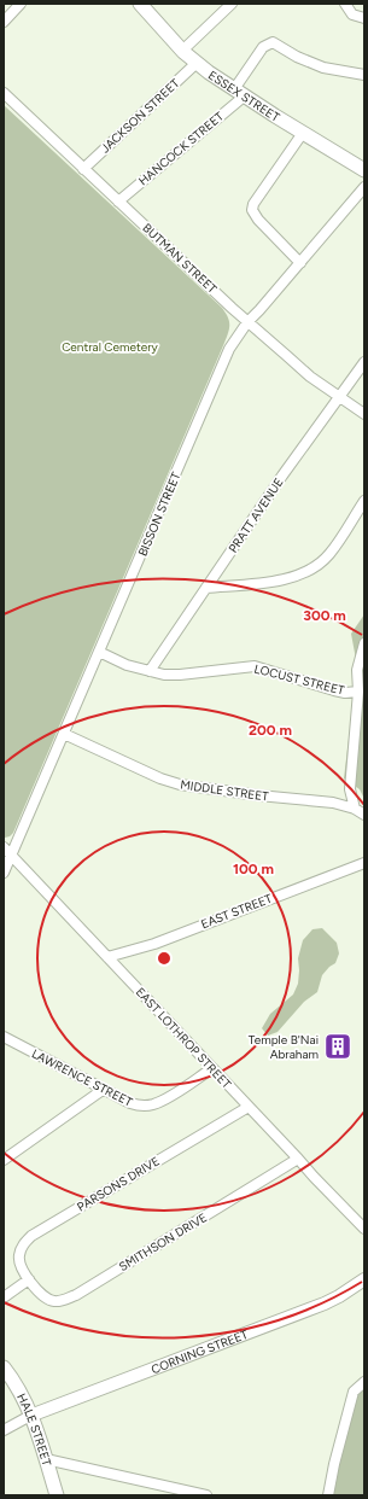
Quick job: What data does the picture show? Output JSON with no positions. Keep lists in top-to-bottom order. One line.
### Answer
{"streets":{"main road":["ESSEX STREET","HALE STREET"],"street":["JACKSON STREET","HANCOCK STREET","BUTMAN STREET","BISSON STREET","PRATT AVENUE","LOCUST STREET","MIDDLE STREET","EAST STREET","EAST LOTHROP STREET","LAWRENCE STREET","PARSONS DRIVE","SMITHSON DRIVE","CORNING STREET"]},"crossings":[["ESSEX STREET","JACKSON STREET"],["ESSEX STREET","HANCOCK STREET"],["JACKSON STREET","BUTMAN STREET"],["HANCOCK STREET","BUTMAN STREET"],["BUTMAN STREET","BISSON STREET"],["BUTMAN STREET","PRATT AVENUE"],["BISSON STREET","LOCUST STREET"],["BISSON STREET","MIDDLE STREET"],["BISSON STREET","EAST LOTHROP STREET"],["PRATT AVENUE","LOCUST STREET"],["EAST STREET","EAST LOTHROP STREET"],["EAST LOTHROP STREET","LAWRENCE STREET"],["EAST LOTHROP STREET","PARSONS DRIVE"],["EAST LOTHROP STREET","SMITHSON DRIVE"],["PARSONS DRIVE","SMITHSON DRIVE"],["CORNING STREET","HALE STREET"]],"parks":["Central Cemetery"],"places":{"building":["Temple B'Nai Abraham"]},"rings":["300 m","200 m","100 m"]}
